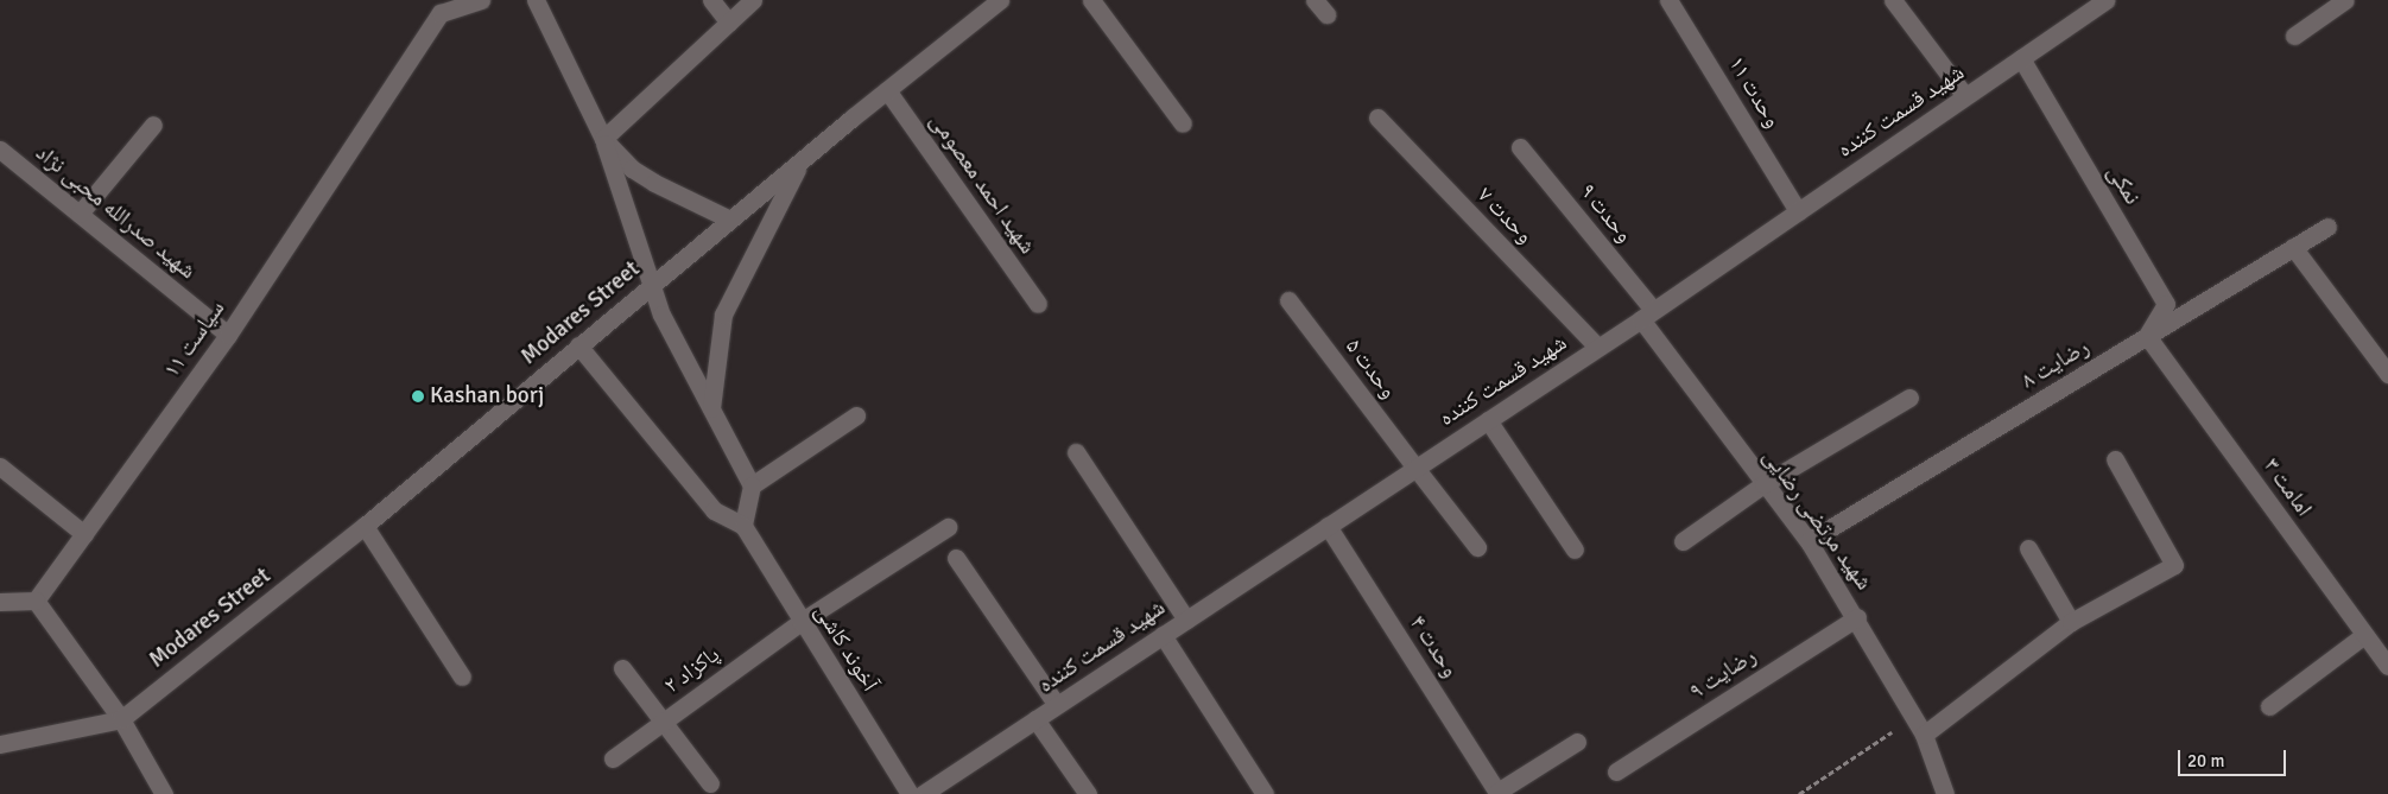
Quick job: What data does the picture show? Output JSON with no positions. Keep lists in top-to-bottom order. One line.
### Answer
{"streets":{"street":["وحدت ۱۱","شهید قسمت کننده","شهید احمد معصومی","نمکی","شهید صدرالله محبی نژاد","وحدت ۹","وحدت ۷","Modares Street","سیاست ۱۱","رضایت ۸","وحدت ۵","امامت ۳","شهید مرتضی رضایی","وحدت ۴","آخوند کاشی","پاکزاد ۲","رضایت ۹"]},"crossings":[["وحدت ۱۱","شهید قسمت کننده"],["شهید قسمت کننده","نمکی"],["شهید قسمت کننده","وحدت ۹"],["شهید قسمت کننده","وحدت ۷"],["شهید قسمت کننده","وحدت ۵"],["شهید قسمت کننده","شهید مرتضی رضایی"],["شهید قسمت کننده","وحدت ۴"],["شهید احمد معصومی","Modares Street"],["نمکی","رضایت ۸"],["نمکی","امامت ۳"],["شهید صدرالله محبی نژاد","سیاست ۱۱"],["وحدت ۹","شهید مرتضی رضایی"],["رضایت ۸","امامت ۳"],["رضایت ۸","شهید مرتضی رضایی"],["شهید مرتضی رضایی","رضایت ۹"],["آخوند کاشی","پاکزاد ۲"]],"places":["Kashan borj"],"scale_bar":"20 m"}
